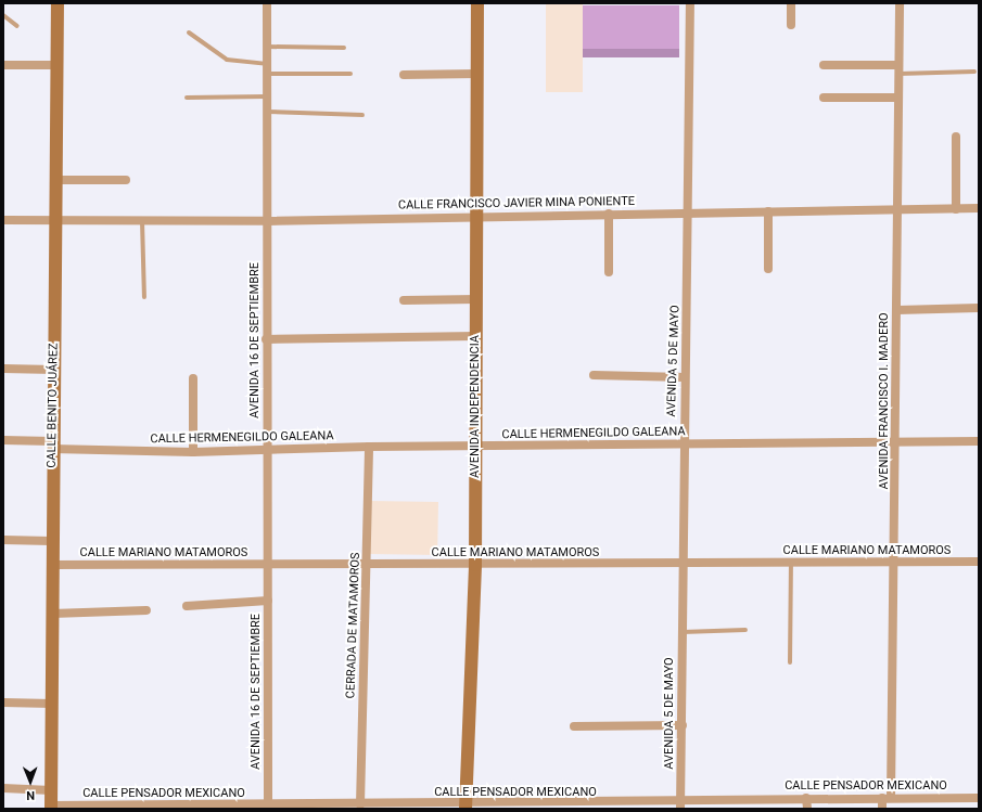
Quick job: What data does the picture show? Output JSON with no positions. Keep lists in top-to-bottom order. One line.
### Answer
{"streets":{"main road":["CALLE BENITO JUÁREZ","AVENIDA INDEPENDENCIA"],"street":["CALLE FRANCISCO JAVIER MINA PONIENTE","AVENIDA 16 DE SEPTIEMBRE","AVENIDA 5 DE MAYO","AVENIDA FRANCISCO I. MADERO","CALLE HERMENEGILDO GALEANA","CALLE MARIANO MATAMOROS","CERRADA DE MATAMOROS","CALLE PENSADOR MEXICANO"]},"crossings":[["CALLE FRANCISCO JAVIER MINA PONIENTE","AVENIDA 16 DE SEPTIEMBRE"],["CALLE FRANCISCO JAVIER MINA PONIENTE","AVENIDA 5 DE MAYO"],["CALLE FRANCISCO JAVIER MINA PONIENTE","AVENIDA FRANCISCO I. MADERO"],["CALLE FRANCISCO JAVIER MINA PONIENTE","CALLE BENITO JUÁREZ"],["CALLE FRANCISCO JAVIER MINA PONIENTE","AVENIDA INDEPENDENCIA"],["AVENIDA 16 DE SEPTIEMBRE","CALLE HERMENEGILDO GALEANA"],["AVENIDA 16 DE SEPTIEMBRE","CALLE MARIANO MATAMOROS"],["AVENIDA 16 DE SEPTIEMBRE","CALLE PENSADOR MEXICANO"],["AVENIDA 5 DE MAYO","CALLE HERMENEGILDO GALEANA"],["AVENIDA 5 DE MAYO","CALLE MARIANO MATAMOROS"],["AVENIDA 5 DE MAYO","CALLE PENSADOR MEXICANO"],["AVENIDA FRANCISCO I. MADERO","CALLE HERMENEGILDO GALEANA"],["AVENIDA FRANCISCO I. MADERO","CALLE MARIANO MATAMOROS"],["AVENIDA FRANCISCO I. MADERO","CALLE PENSADOR MEXICANO"],["CALLE BENITO JUÁREZ","CALLE HERMENEGILDO GALEANA"],["CALLE BENITO JUÁREZ","CALLE MARIANO MATAMOROS"],["CALLE BENITO JUÁREZ","CALLE PENSADOR MEXICANO"],["AVENIDA INDEPENDENCIA","CALLE HERMENEGILDO GALEANA"],["AVENIDA INDEPENDENCIA","CALLE MARIANO MATAMOROS"],["AVENIDA INDEPENDENCIA","CALLE PENSADOR MEXICANO"],["CALLE HERMENEGILDO GALEANA","CERRADA DE MATAMOROS"],["CALLE MARIANO MATAMOROS","CERRADA DE MATAMOROS"],["CERRADA DE MATAMOROS","CALLE PENSADOR MEXICANO"]],"north":"bottom"}
